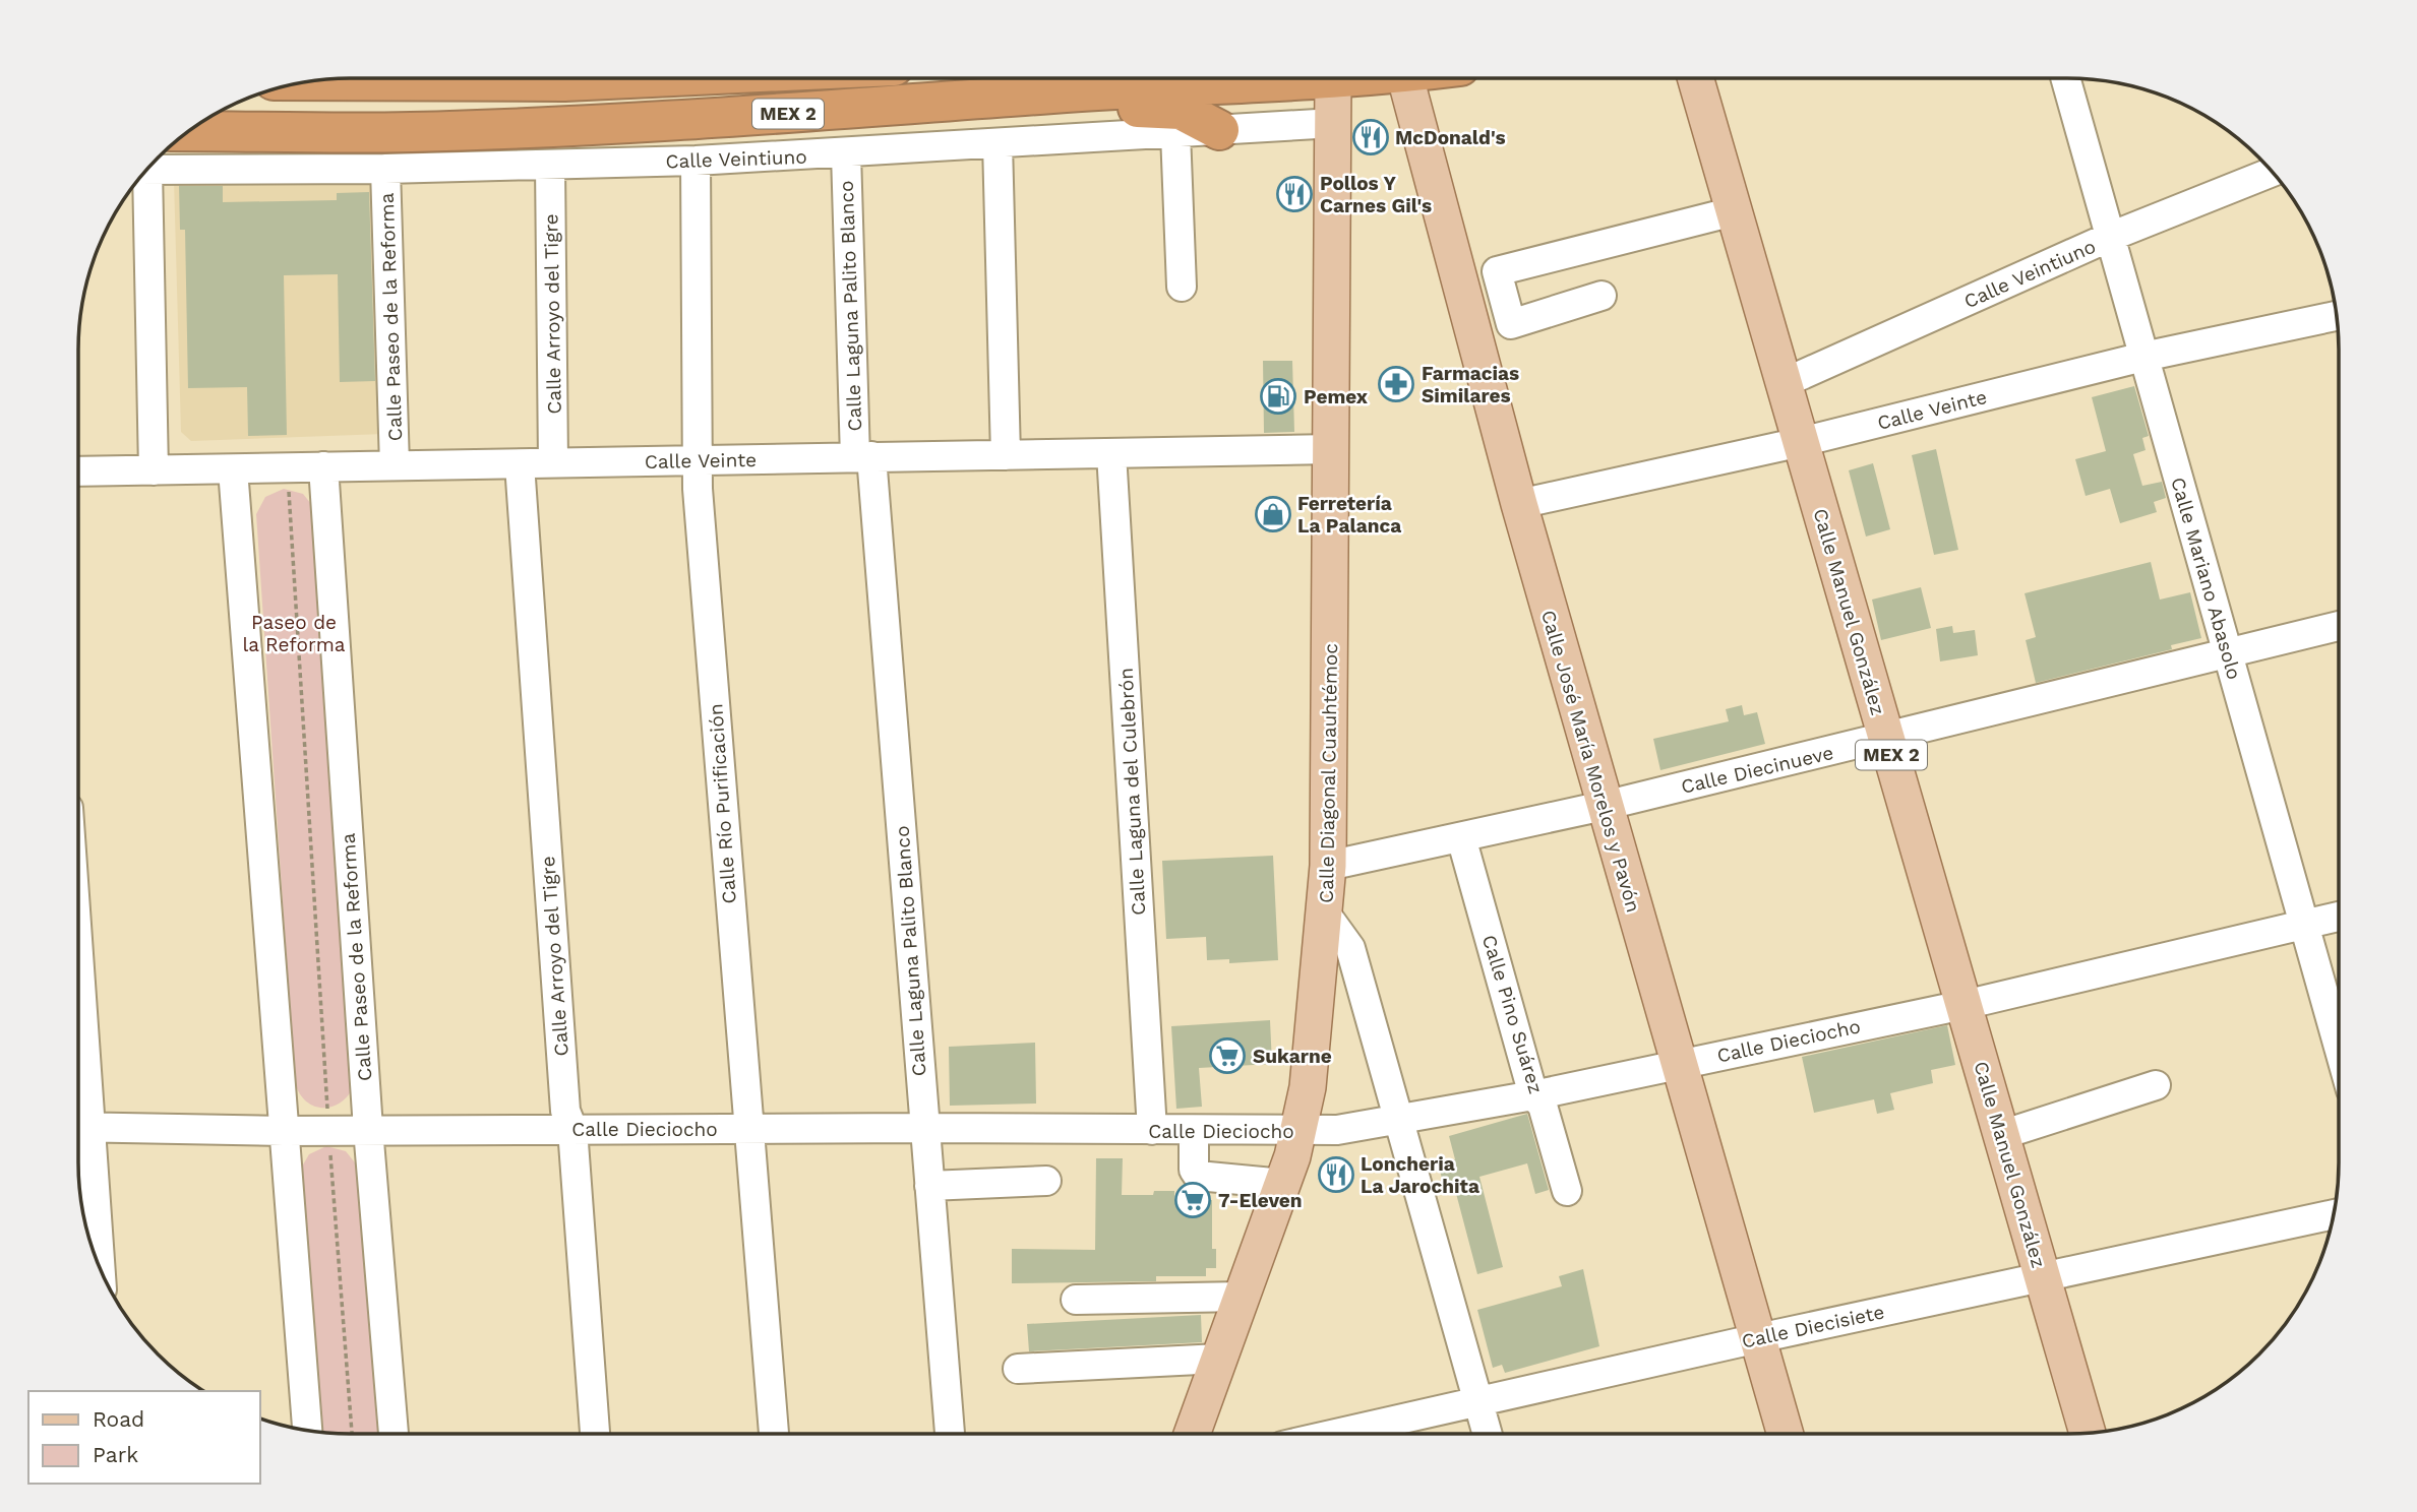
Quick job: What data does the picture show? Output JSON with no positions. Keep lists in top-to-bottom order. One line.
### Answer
{"streets":{"highway":["MEX 2"],"main road":["Calle Manuel González","Calle José María Morelos y Pavón","Calle Diagonal Cuauhtémoc"],"street":["Calle Veintiuno","Calle Laguna Palito Blanco","Calle Arroyo del Tigre","Calle Paseo de la Reforma","Calle Veinte","Calle Mariano Abasolo","Calle Diecinueve","Calle Laguna del Culebrón","Calle Río Purificación","Calle Pino Suárez","Calle Dieciocho","Calle Diecisiete"]},"crossings":[["Calle Veintiuno","Calle Laguna Palito Blanco"],["Calle Veintiuno","Calle Arroyo del Tigre"],["Calle Veintiuno","Calle Paseo de la Reforma"],["Calle Veintiuno","Calle Mariano Abasolo"],["Calle Veintiuno","Calle Manuel González"],["Calle Veintiuno","Calle Diagonal Cuauhtémoc"],["Calle Veintiuno","Calle Río Purificación"],["Calle Laguna Palito Blanco","Calle Veinte"],["Calle Laguna Palito Blanco","Calle Dieciocho"],["Calle Arroyo del Tigre","Calle Veinte"],["Calle Arroyo del Tigre","Calle Dieciocho"],["Calle Paseo de la Reforma","Calle Veinte"],["Calle Paseo de la Reforma","Calle Dieciocho"],["Calle Veinte","Calle Mariano Abasolo"],["Calle Veinte","Calle Manuel González"],["Calle Veinte","Calle José María Morelos y Pavón"],["Calle Veinte","Calle Diagonal Cuauhtémoc"],["Calle Veinte","Calle Laguna del Culebrón"],["Calle Veinte","Calle Río Purificación"],["Calle Mariano Abasolo","Calle Diecinueve"],["Calle Mariano Abasolo","Calle Dieciocho"],["Calle Manuel González","Calle Diecinueve"],["Calle Manuel González","Calle Dieciocho"],["Calle Manuel González","Calle Diecisiete"],["Calle José María Morelos y Pavón","Calle Diecinueve"],["Calle José María Morelos y Pavón","Calle Dieciocho"],["Calle José María Morelos y Pavón","Calle Diecisiete"],["Calle Diecinueve","Calle Diagonal Cuauhtémoc"],["Calle Diecinueve","Calle Pino Suárez"],["Calle Diagonal Cuauhtémoc","Calle Dieciocho"],["Calle Laguna del Culebrón","Calle Dieciocho"],["Calle Río Purificación","Calle Dieciocho"],["Calle Pino Suárez","Calle Dieciocho"]],"parks":["Paseo de la Reforma"],"places":{"restaurant":["McDonald's","Pollos Y Carnes Gil's","Loncheria La Jarochita"],"pharmacy":["Farmacias Similares"],"fuel station":["Pemex"],"shop":["Ferretería La Palanca"],"supermarket":["Sukarne","7-Eleven"]},"legend":["Road","Park"]}
